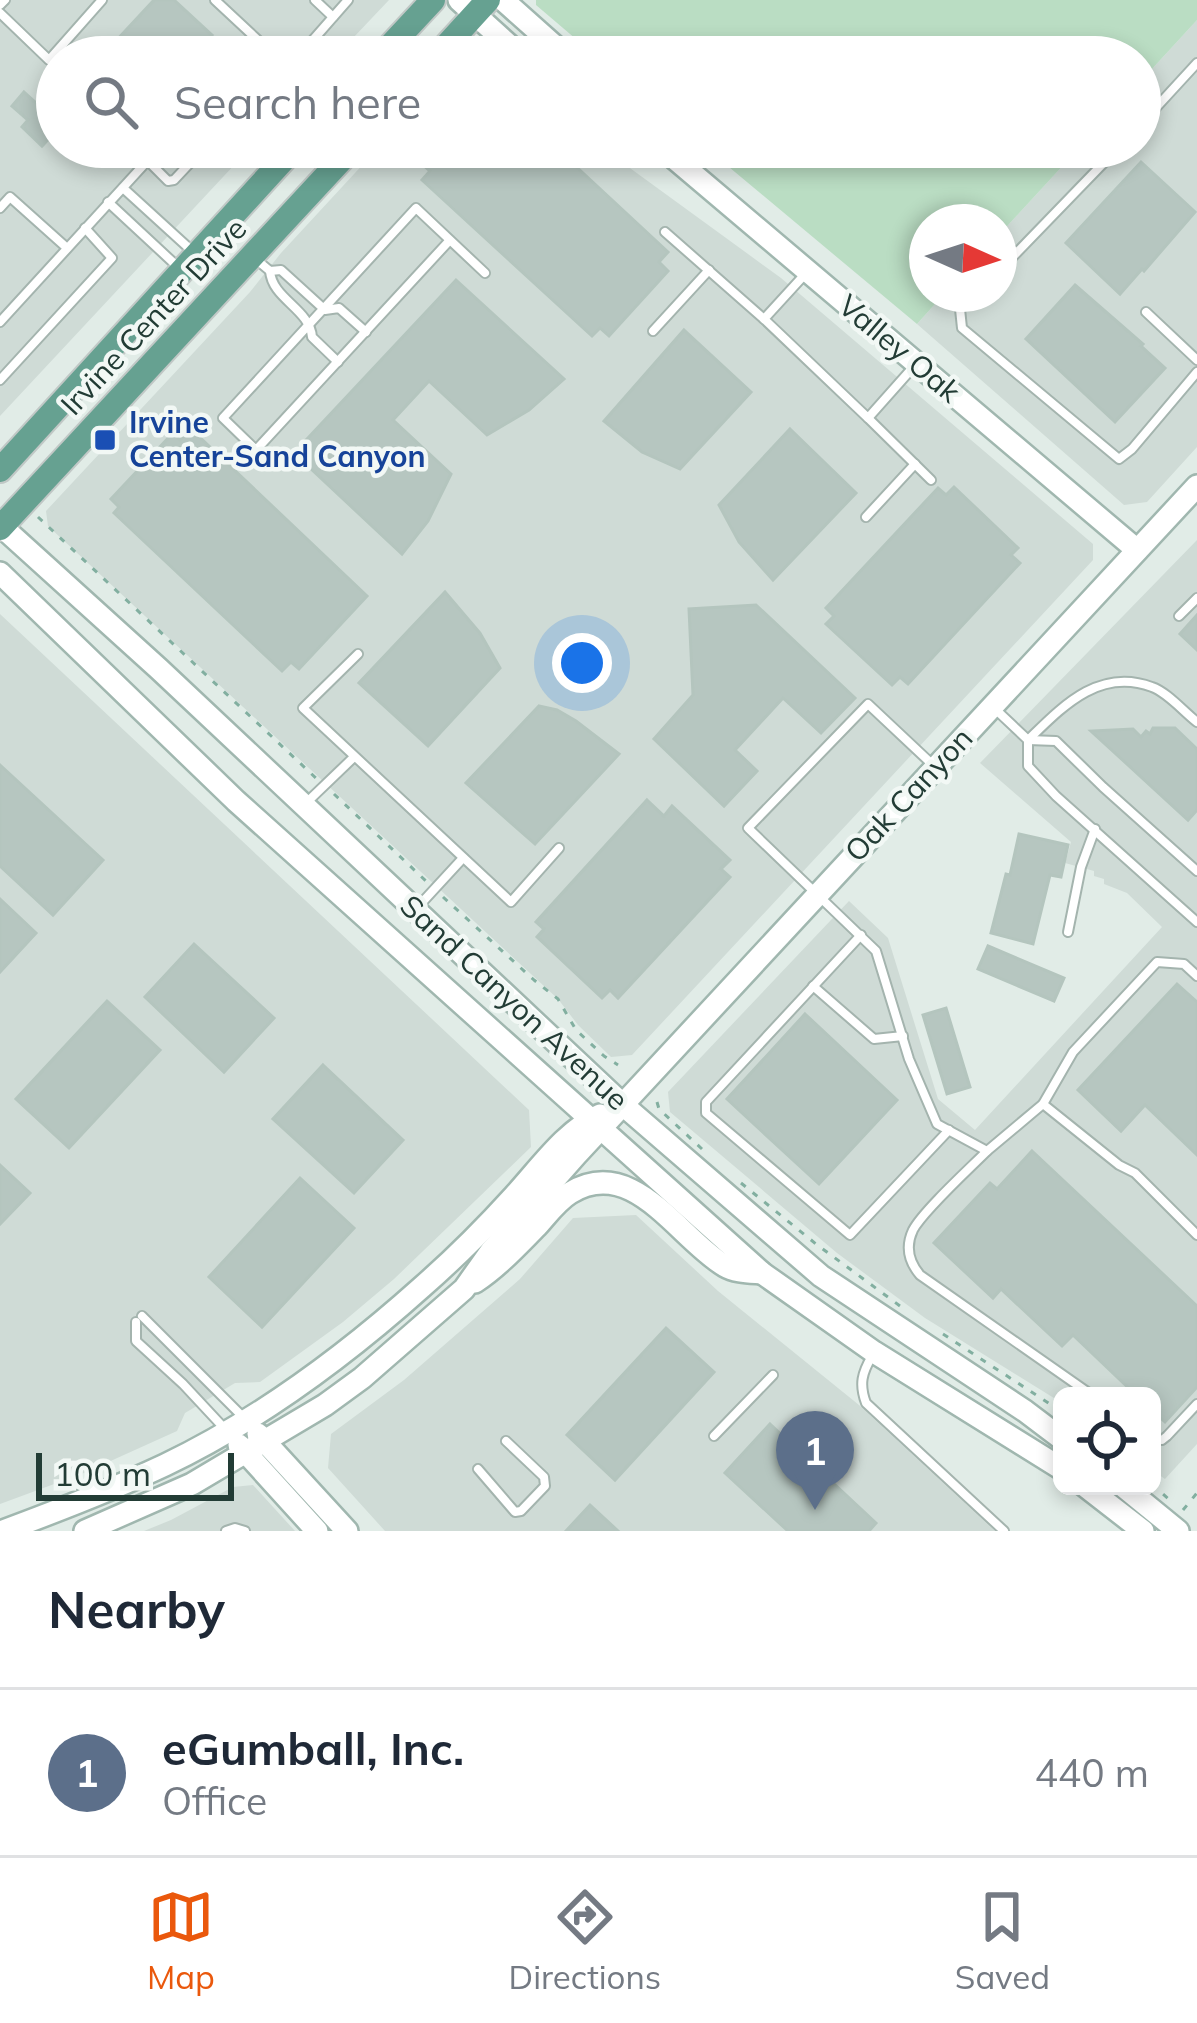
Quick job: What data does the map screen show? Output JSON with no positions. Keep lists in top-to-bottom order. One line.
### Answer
{"streets":{"main road":["Irvine Center Drive","Valley Oak","Oak Canyon","Sand Canyon Avenue"]},"crossings":[["Irvine Center Drive","Sand Canyon Avenue"],["Valley Oak","Oak Canyon"],["Oak Canyon","Sand Canyon Avenue"]],"places":{"transit":["Irvine Center-Sand Canyon"]},"scale_bar":"100 m","north":"right","page":{"search":"Search here","pins":"1","scale":"100 m","heading":"Nearby","list":[{"mark":"1","name":"eGumball, Inc.","note":"Office","value":"440 m"}],"nav":["Map","Directions","Saved"]}}
